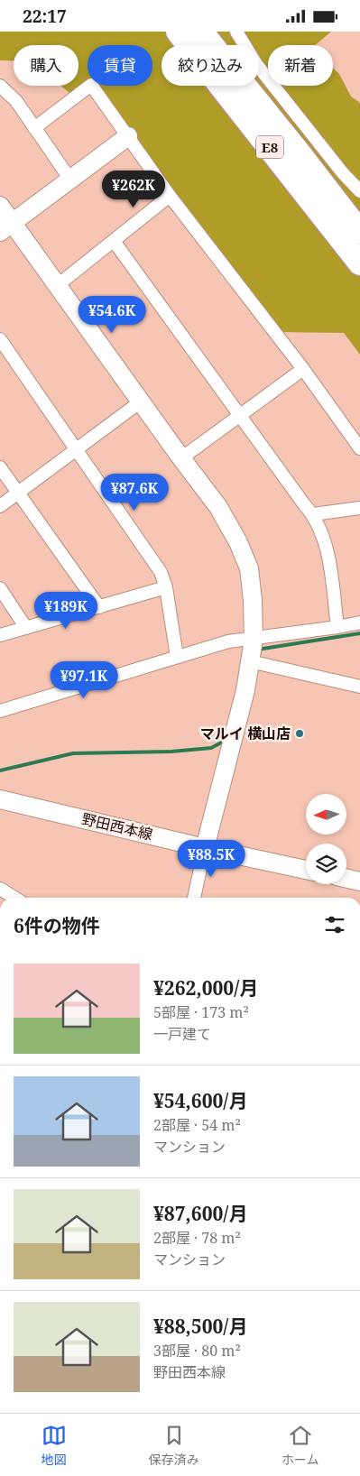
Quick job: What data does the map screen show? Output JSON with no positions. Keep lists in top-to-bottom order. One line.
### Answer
{"streets":{"highway":["E8"],"street":["野田西本線"]},"places":["マルイ 横山店"],"north":"left","page":{"status":"22:17","chip":["購入","賃貸","絞り込み","新着"],"price":["¥262K","¥54.6K","¥87.6K","¥189K","¥97.1K","¥88.5K"],"heading":"6件の物件","list":[{"name":"¥262,000/月","note":"5部屋 · 173 m² · 一戸建て"},{"name":"¥54,600/月","note":"2部屋 · 54 m² · マンション"},{"name":"¥87,600/月","note":"2部屋 · 78 m² · マンション"},{"name":"¥88,500/月","note":"3部屋 · 80 m² · 野田西本線"}],"tabs":["地図","保存済み","ホーム"]}}
